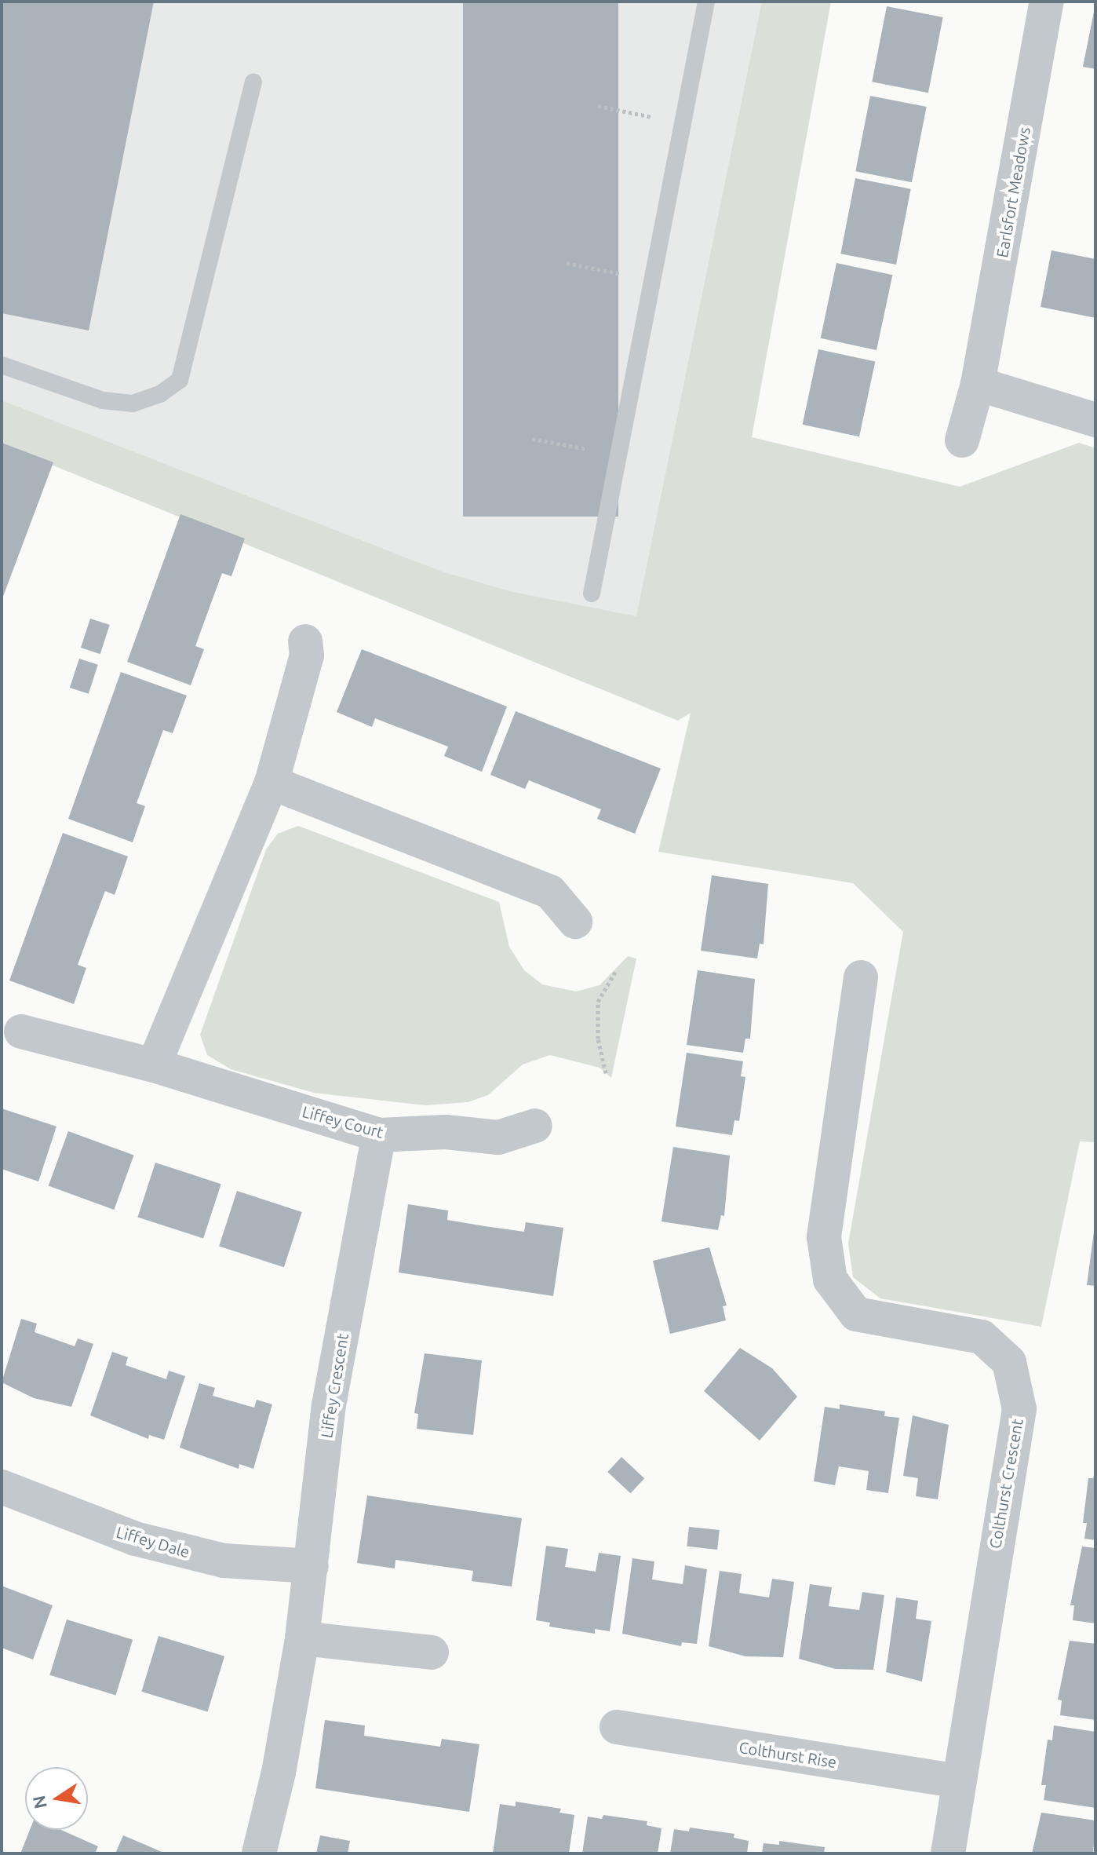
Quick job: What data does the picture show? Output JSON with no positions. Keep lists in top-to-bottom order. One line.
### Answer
{"streets":{"street":["Earlsfort Meadows","Liffey Court","Liffey Crescent","Colthurst Crescent","Liffey Dale","Colthurst Rise"]},"crossings":[["Liffey Court","Liffey Crescent"],["Liffey Crescent","Liffey Dale"],["Colthurst Crescent","Colthurst Rise"]],"north":"left"}
